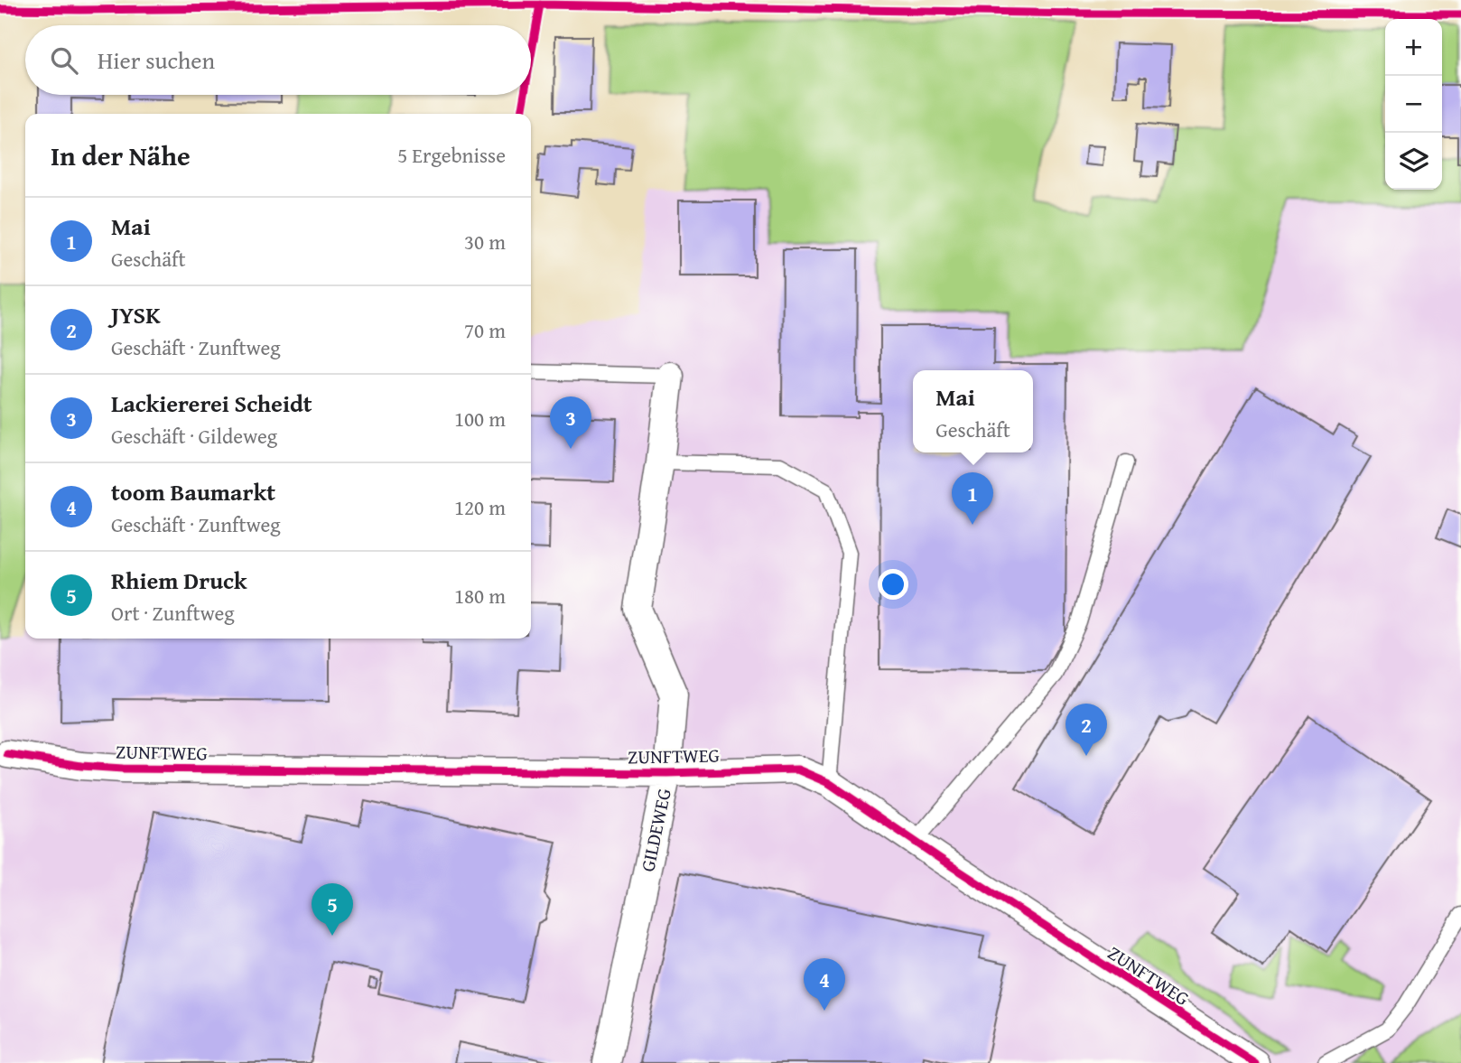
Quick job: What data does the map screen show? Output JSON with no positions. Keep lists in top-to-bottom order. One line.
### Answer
{"streets":{"street":["ZUNFTWEG","GILDEWEG"]},"crossings":[["ZUNFTWEG","GILDEWEG"]],"page":{"map_buttons":["+","−"],"search":"Hier suchen","heading":["In der Nähe","5 Ergebnisse"],"list":[{"mark":"1","name":"Mai","note":"Geschäft","value":"30 m"},{"mark":"2","name":"JYSK","note":"Geschäft · Zunftweg","value":"70 m"},{"mark":"3","name":"Lackiererei Scheidt","note":"Geschäft · Gildeweg","value":"100 m"},{"mark":"4","name":"toom Baumarkt","note":"Geschäft · Zunftweg","value":"120 m"},{"mark":"5","name":"Rhiem Druck","note":"Ort · Zunftweg","value":"180 m"}],"popup":["Mai","Geschäft"],"pins":["3","1","2","5","4"]}}
